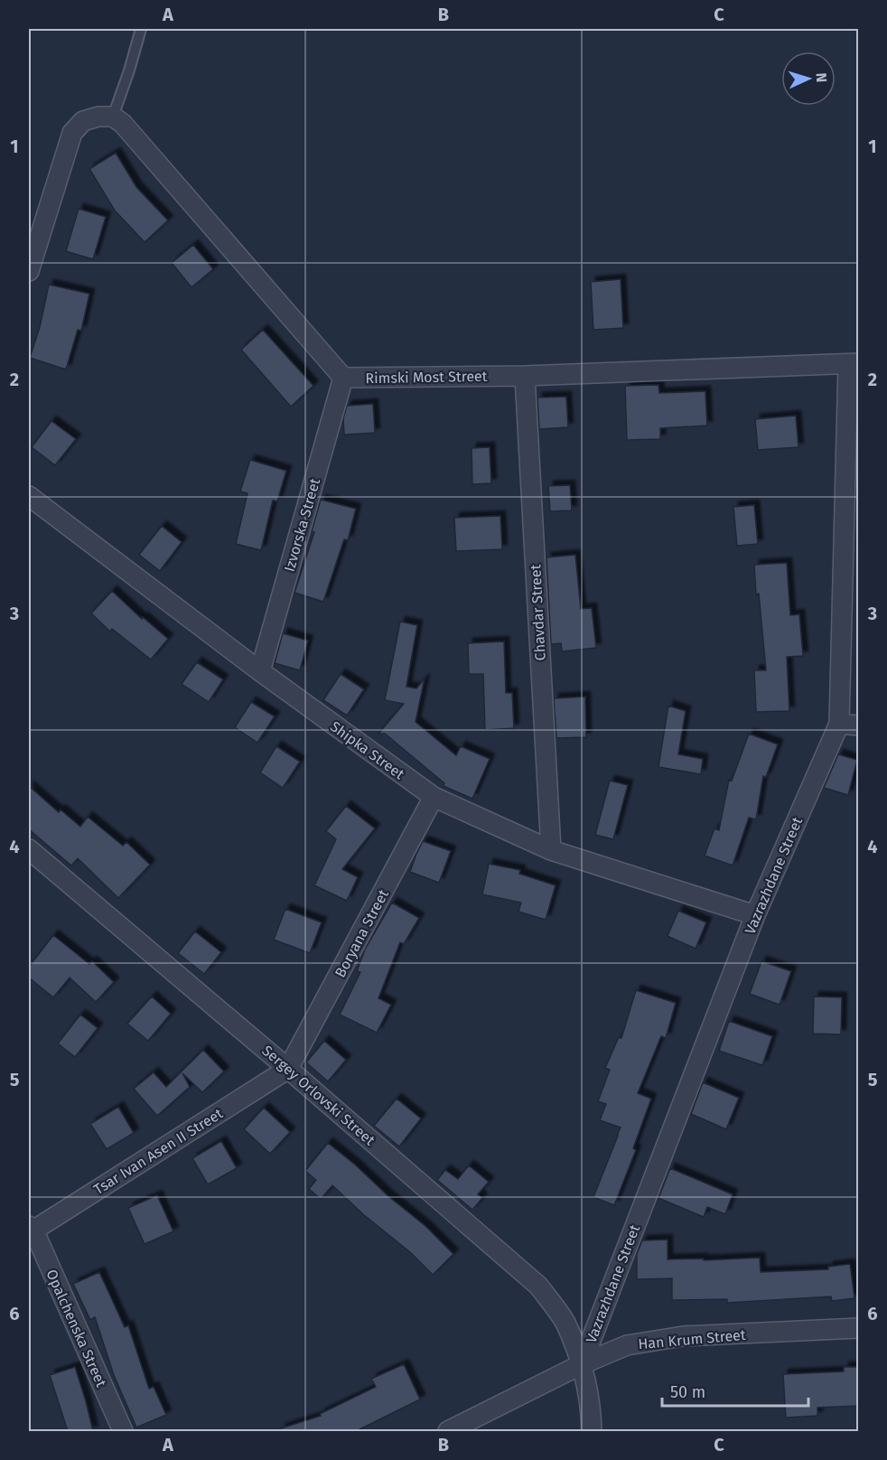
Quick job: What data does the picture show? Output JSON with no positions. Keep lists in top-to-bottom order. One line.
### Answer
{"streets":{"street":["Rimski Most Street","Izvorska Street","Chavdar Street","Shipka Street","Vazrazhdane Street","Boryana Street","Sergey Orlovski Street","Tsar Ivan Asen II Street","Opalchenska Street","Han Krum Street"]},"crossings":[["Rimski Most Street","Izvorska Street"],["Rimski Most Street","Chavdar Street"],["Rimski Most Street","Vazrazhdane Street"],["Izvorska Street","Shipka Street"],["Chavdar Street","Shipka Street"],["Shipka Street","Vazrazhdane Street"],["Shipka Street","Boryana Street"],["Vazrazhdane Street","Sergey Orlovski Street"],["Vazrazhdane Street","Han Krum Street"],["Boryana Street","Sergey Orlovski Street"],["Boryana Street","Tsar Ivan Asen II Street"],["Sergey Orlovski Street","Tsar Ivan Asen II Street"],["Sergey Orlovski Street","Han Krum Street"],["Tsar Ivan Asen II Street","Opalchenska Street"]],"scale_bar":"50 m","north":"right","grid":{"columns":["A","B","C"],"rows":["1","2","3","4","5","6"]}}
